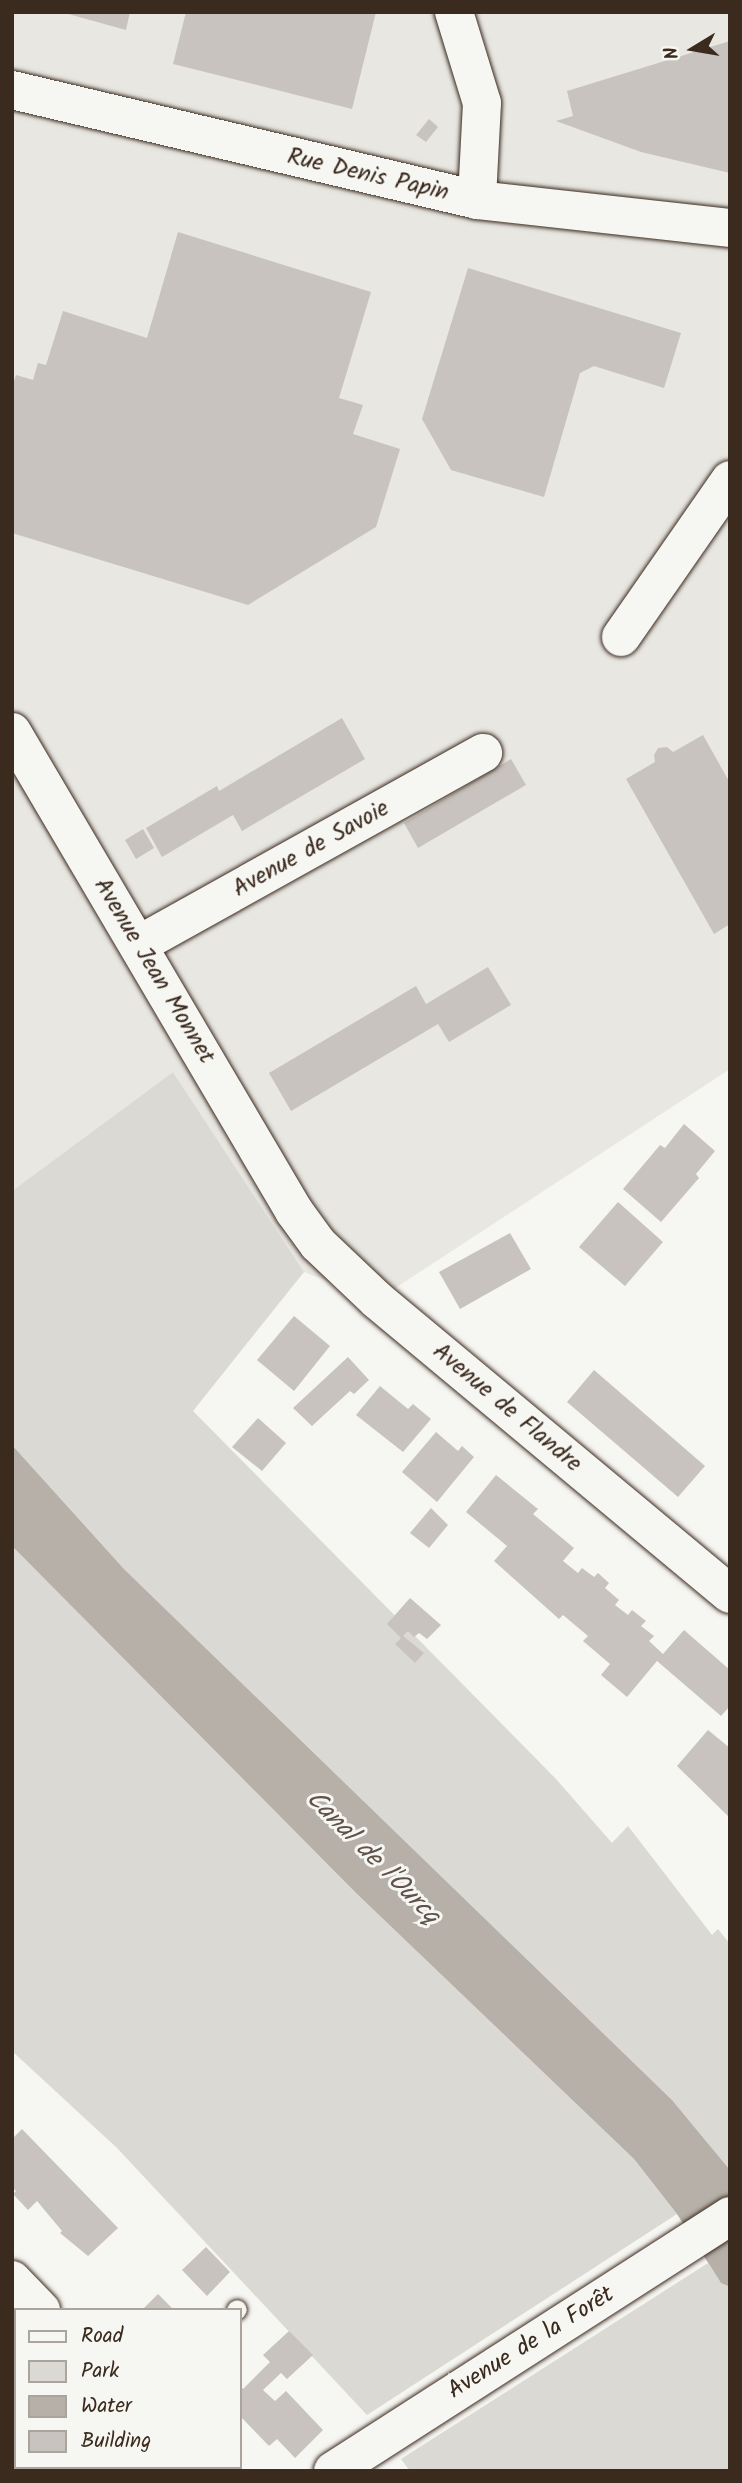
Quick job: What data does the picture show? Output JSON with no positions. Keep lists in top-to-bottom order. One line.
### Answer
{"streets":{"street":["Rue Denis Papin","Avenue de Savoie","Avenue Jean Monnet","Avenue de Flandre","Avenue de la Forêt"]},"crossings":[["Avenue de Savoie","Avenue Jean Monnet"],["Avenue Jean Monnet","Avenue de Flandre"]],"water":["Canal de l'Ourcq"],"legend":["Road","Park","Water","Building"],"north":"left"}
